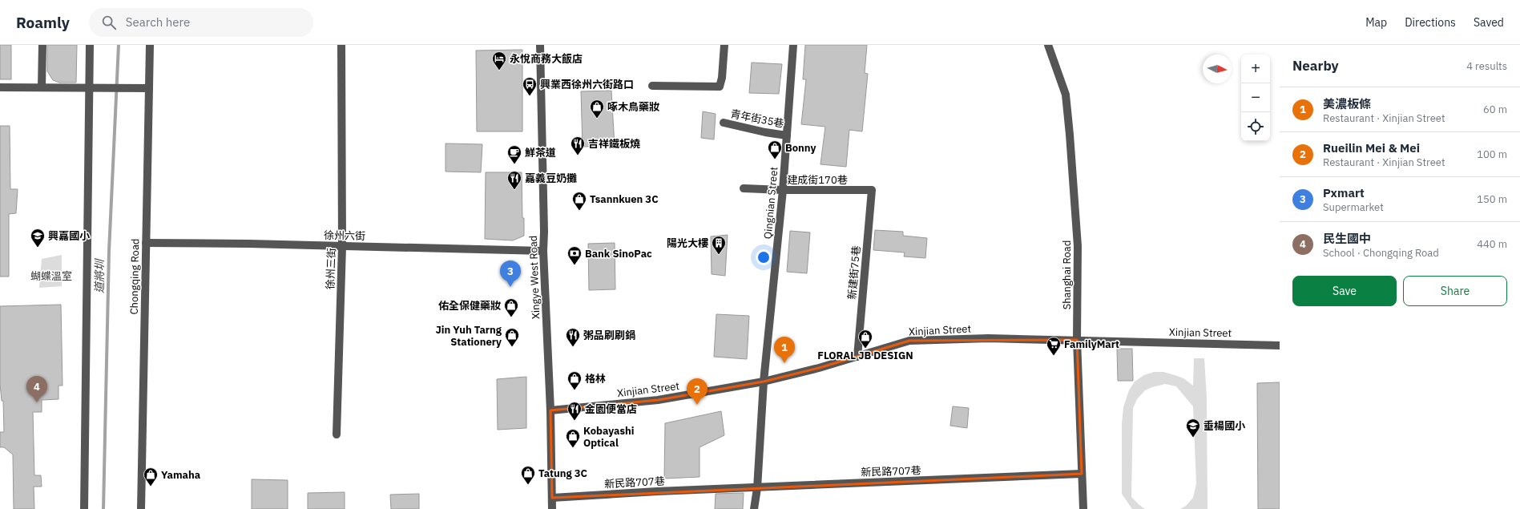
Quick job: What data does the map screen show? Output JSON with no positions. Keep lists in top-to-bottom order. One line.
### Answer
{"streets":{"street":["青年街35巷","建成街170巷","Qingnian Street","徐州六街","徐州三街","新建街75巷","Shanghai Road","Chongqing Road","Xingye West Road","Xinjian Street","新民路707巷"]},"crossings":[["青年街35巷","Qingnian Street"],["建成街170巷","Qingnian Street"],["建成街170巷","新建街75巷"],["Qingnian Street","Xinjian Street"],["徐州六街","徐州三街"],["徐州六街","Chongqing Road"],["徐州六街","Xingye West Road"],["新建街75巷","Xinjian Street"],["Shanghai Road","Xinjian Street"],["Shanghai Road","新民路707巷"],["Xingye West Road","Xinjian Street"],["Xingye West Road","新民路707巷"]],"water":["道將圳"],"parks":["蝴蝶溫室"],"places":{"hotel":["永悅商務大飯店"],"bus stop":["興業西徐州六街路口"],"shop":["啄木鳥藥妝","Bonny","Tsannkuen 3C","佑全保健藥妝","Jin Yuh Tarng Stationery","FLORAL JB DESIGN","格林","Kobayashi Optical","Tatung 3C","Yamaha"],"restaurant":["吉祥鐵板燒","嘉義豆奶攤","粥品刷刷鍋","金園便當店"],"cafe":["鮮茶道"],"school or university":["興嘉國小","垂楊國小"],"building":["陽光大樓"],"bank":["Bank SinoPac"],"supermarket":["FamilyMart"]},"north":"right","page":{"header":"Roamly","search":"Search here","nav":["Map","Directions","Saved"],"heading":["Nearby","4 results"],"map_buttons":["+","−"],"list":[{"mark":"1","name":"美濃板條","note":"Restaurant · Xinjian Street","value":"60 m"},{"mark":"2","name":"Rueilin Mei & Mei","note":"Restaurant · Xinjian Street","value":"100 m"},{"mark":"3","name":"Pxmart","note":"Supermarket","value":"150 m"},{"mark":"4","name":"民生國中","note":"School · Chongqing Road","value":"440 m"}],"pins":["3","1","4","2"],"buttons":["Save","Share"]}}
